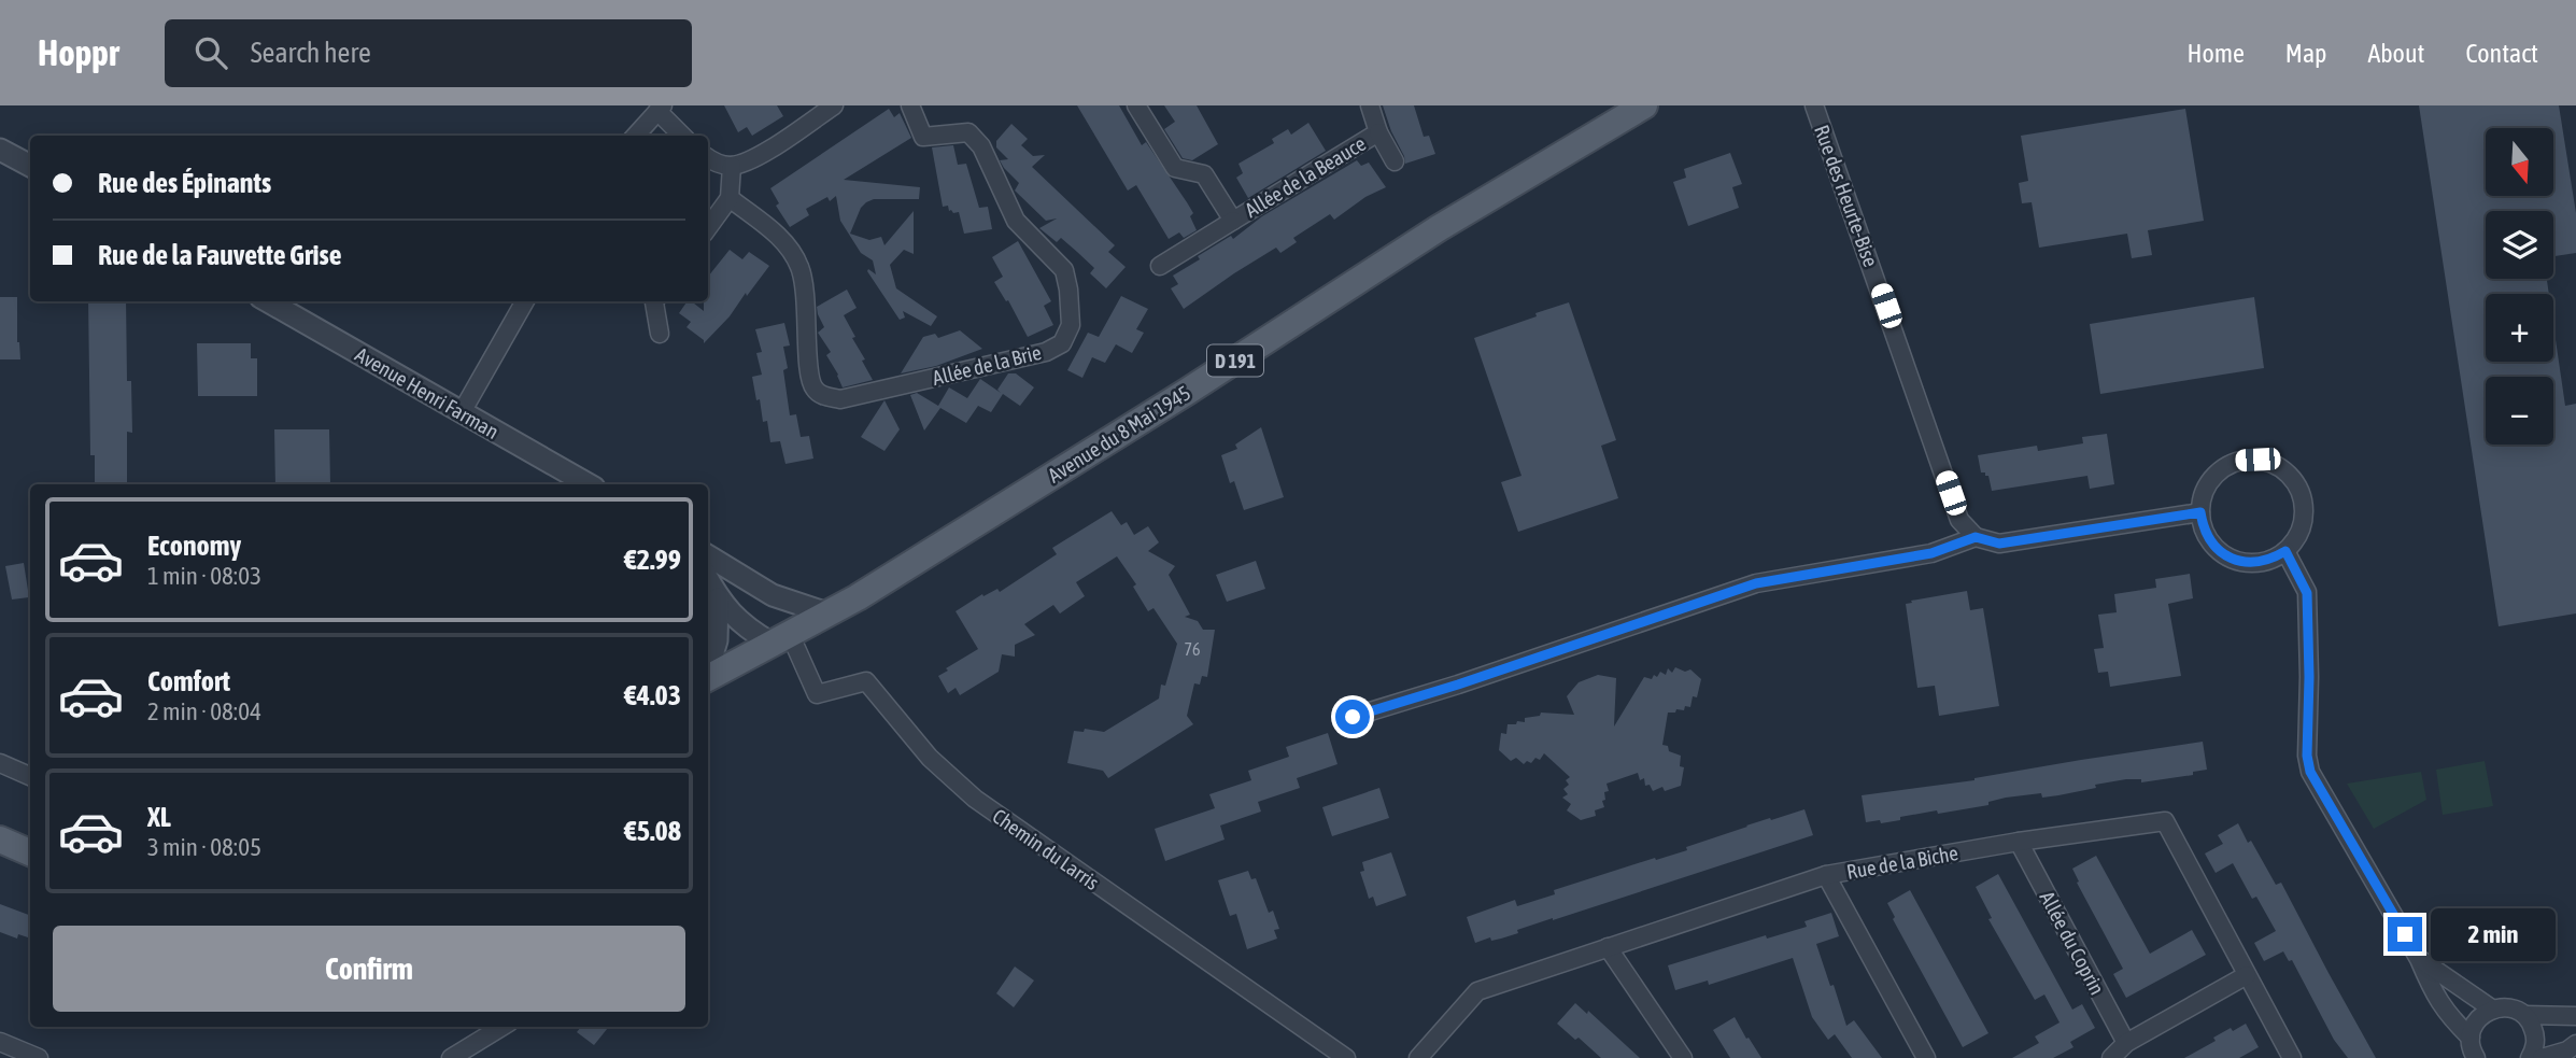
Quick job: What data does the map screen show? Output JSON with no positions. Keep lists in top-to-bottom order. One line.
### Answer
{"streets":{"main road":["D 191","Avenue du 8 Mai 1945"],"street":["Allée de la Beauce","Rue des Heurte-Bise","Allée de la Brie","Avenue Henri Farman","Chemin du Larris","Rue de la Biche","Allée du Coprin"]},"crossings":[["Avenue du 8 Mai 1945","Chemin du Larris"],["Rue de la Biche","Allée du Coprin"]],"house_numbers":["76"],"north":"bottom","page":{"header":"Hoppr","search":"Search here","nav":["Home","Map","About","Contact"],"map_buttons":["+","−"],"banner":["Rue des Épinants","Rue de la Fauvette Grise"],"list":[{"name":"Economy","note":"1 min · 08:03","value":"€2.99"},{"name":"Comfort","note":"2 min · 08:04","value":"€4.03"},{"name":"XL","note":"3 min · 08:05","value":"€5.08"}],"bubble":"2 min","buttons":"Confirm"}}
